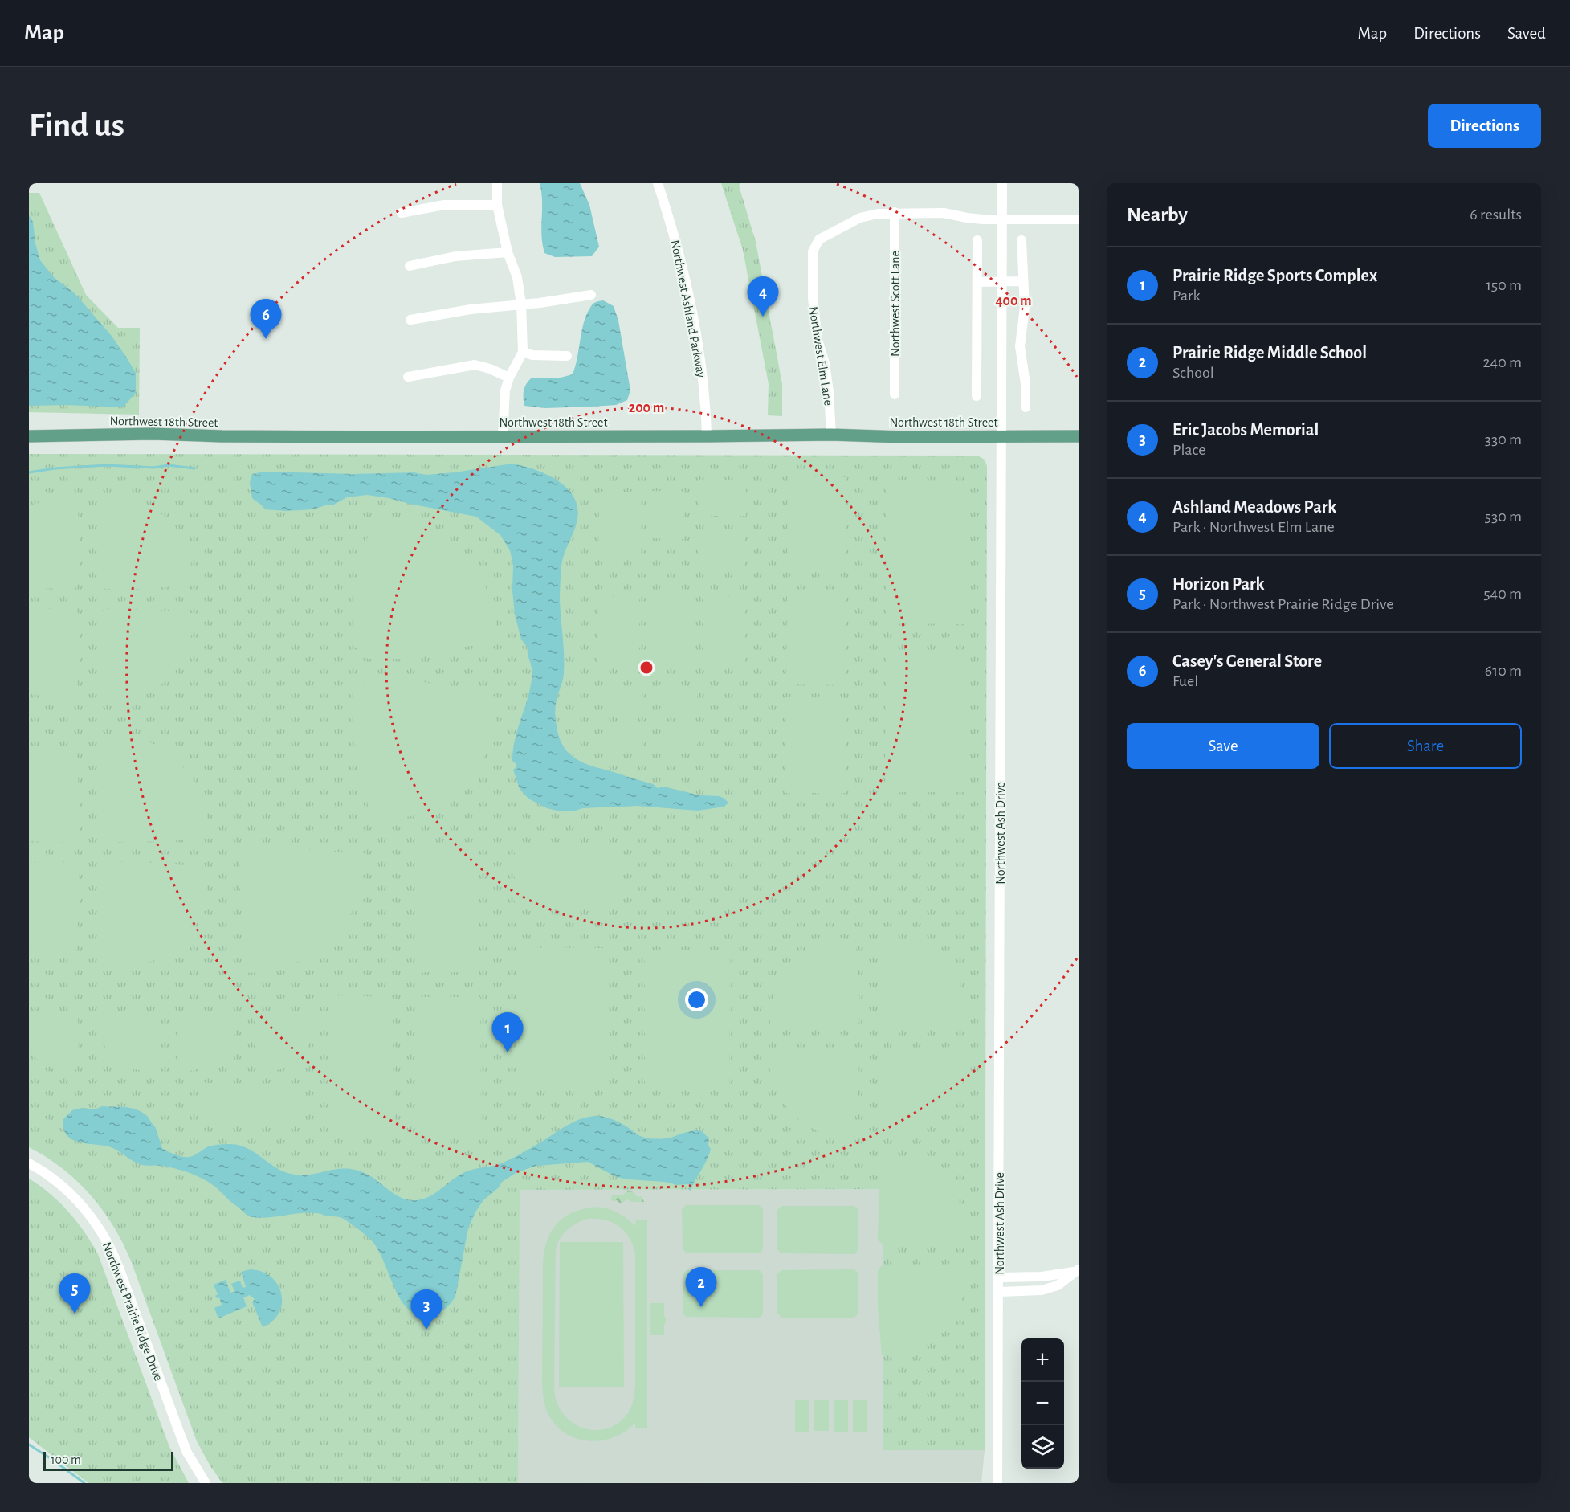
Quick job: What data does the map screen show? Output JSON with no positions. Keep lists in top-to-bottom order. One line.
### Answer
{"streets":{"main road":["Northwest 18th Street"],"street":["Northwest Scott Lane","Northwest Ashland Parkway","Northwest Elm Lane","Northwest Ash Drive","Northwest Prairie Ridge Drive"]},"crossings":[["Northwest Scott Lane","Northwest Elm Lane"],["Northwest Ashland Parkway","Northwest 18th Street"],["Northwest Elm Lane","Northwest 18th Street"],["Northwest Elm Lane","Northwest Ash Drive"],["Northwest 18th Street","Northwest Ash Drive"]],"scale_bar":"100 m","page":{"header":"Map","nav":["Map","Directions","Saved"],"buttons":["Directions",["Save","Share"]],"title":"Find us","heading":["Nearby","6 results"],"list":[{"mark":"1","name":"Prairie Ridge Sports Complex","note":"Park","value":"150 m"},{"mark":"2","name":"Prairie Ridge Middle School","note":"School","value":"240 m"},{"mark":"3","name":"Eric Jacobs Memorial","note":"Place","value":"330 m"},{"mark":"4","name":"Ashland Meadows Park","note":"Park · Northwest Elm Lane","value":"530 m"},{"mark":"5","name":"Horizon Park","note":"Park · Northwest Prairie Ridge Drive","value":"540 m"},{"mark":"6","name":"Casey's General Store","note":"Fuel","value":"610 m"}],"pins":["4","6","1","2","5","3"],"map_buttons":["+","−"],"scale":"100 m"},"rings":["400 m","200 m"]}
